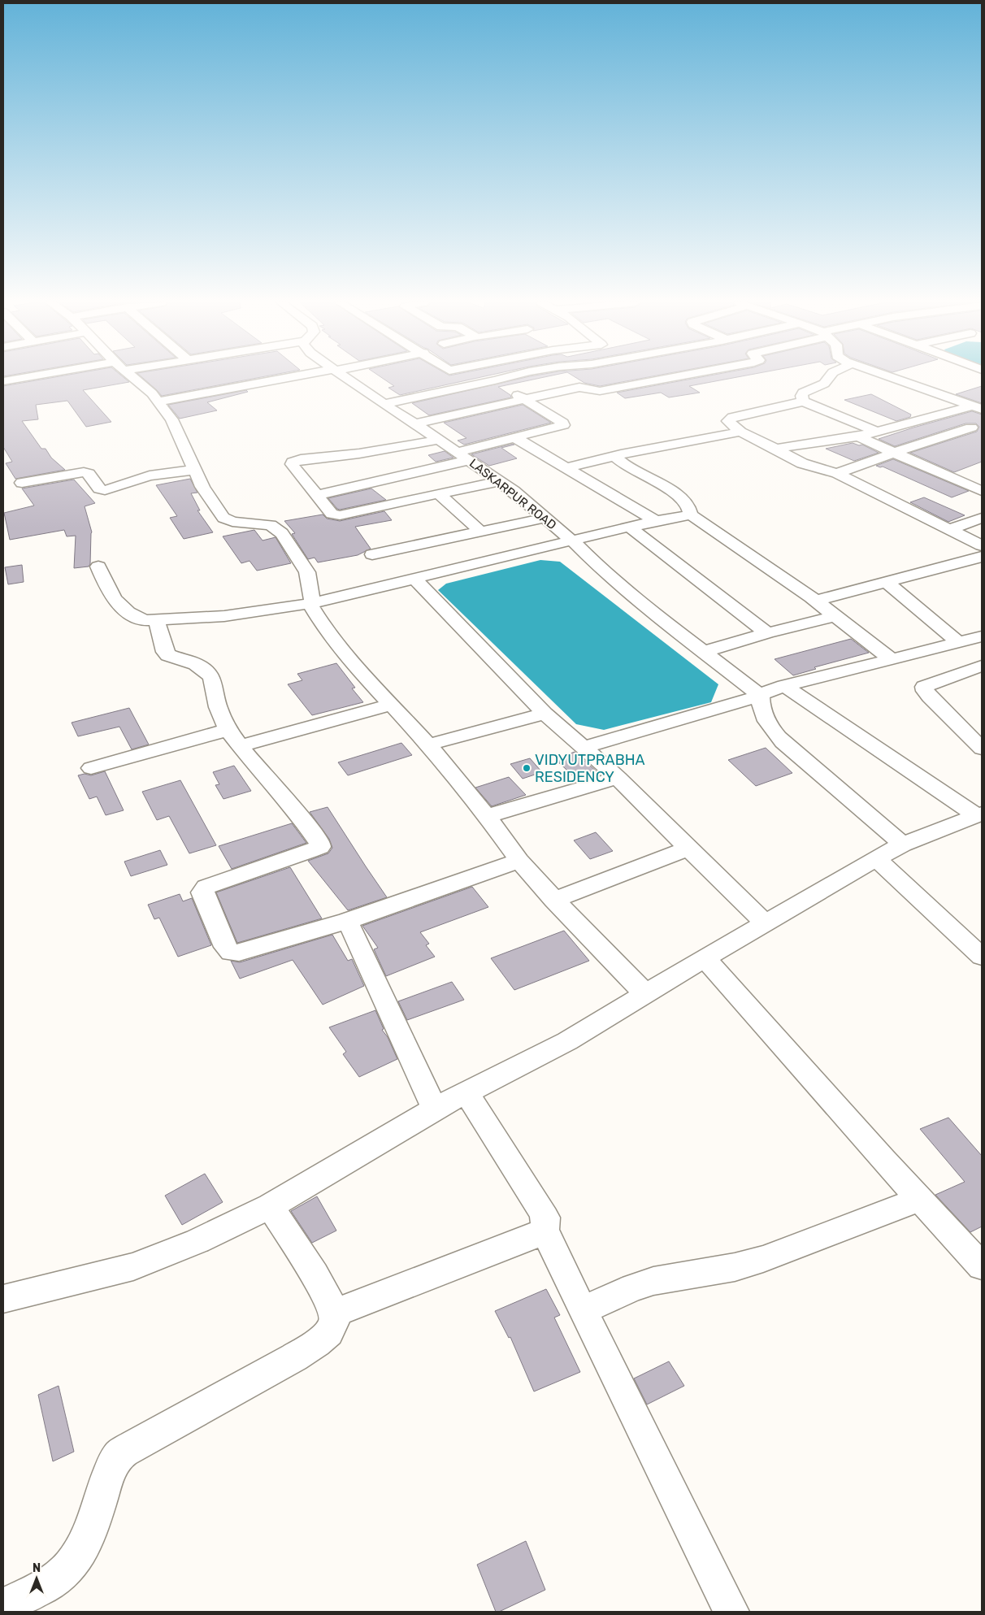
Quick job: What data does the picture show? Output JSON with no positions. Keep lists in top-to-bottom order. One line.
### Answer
{"streets":{"street":["LASKARPUR ROAD"]},"places":["VIDYUTPRABHA RESIDENCY"],"north":"top"}
